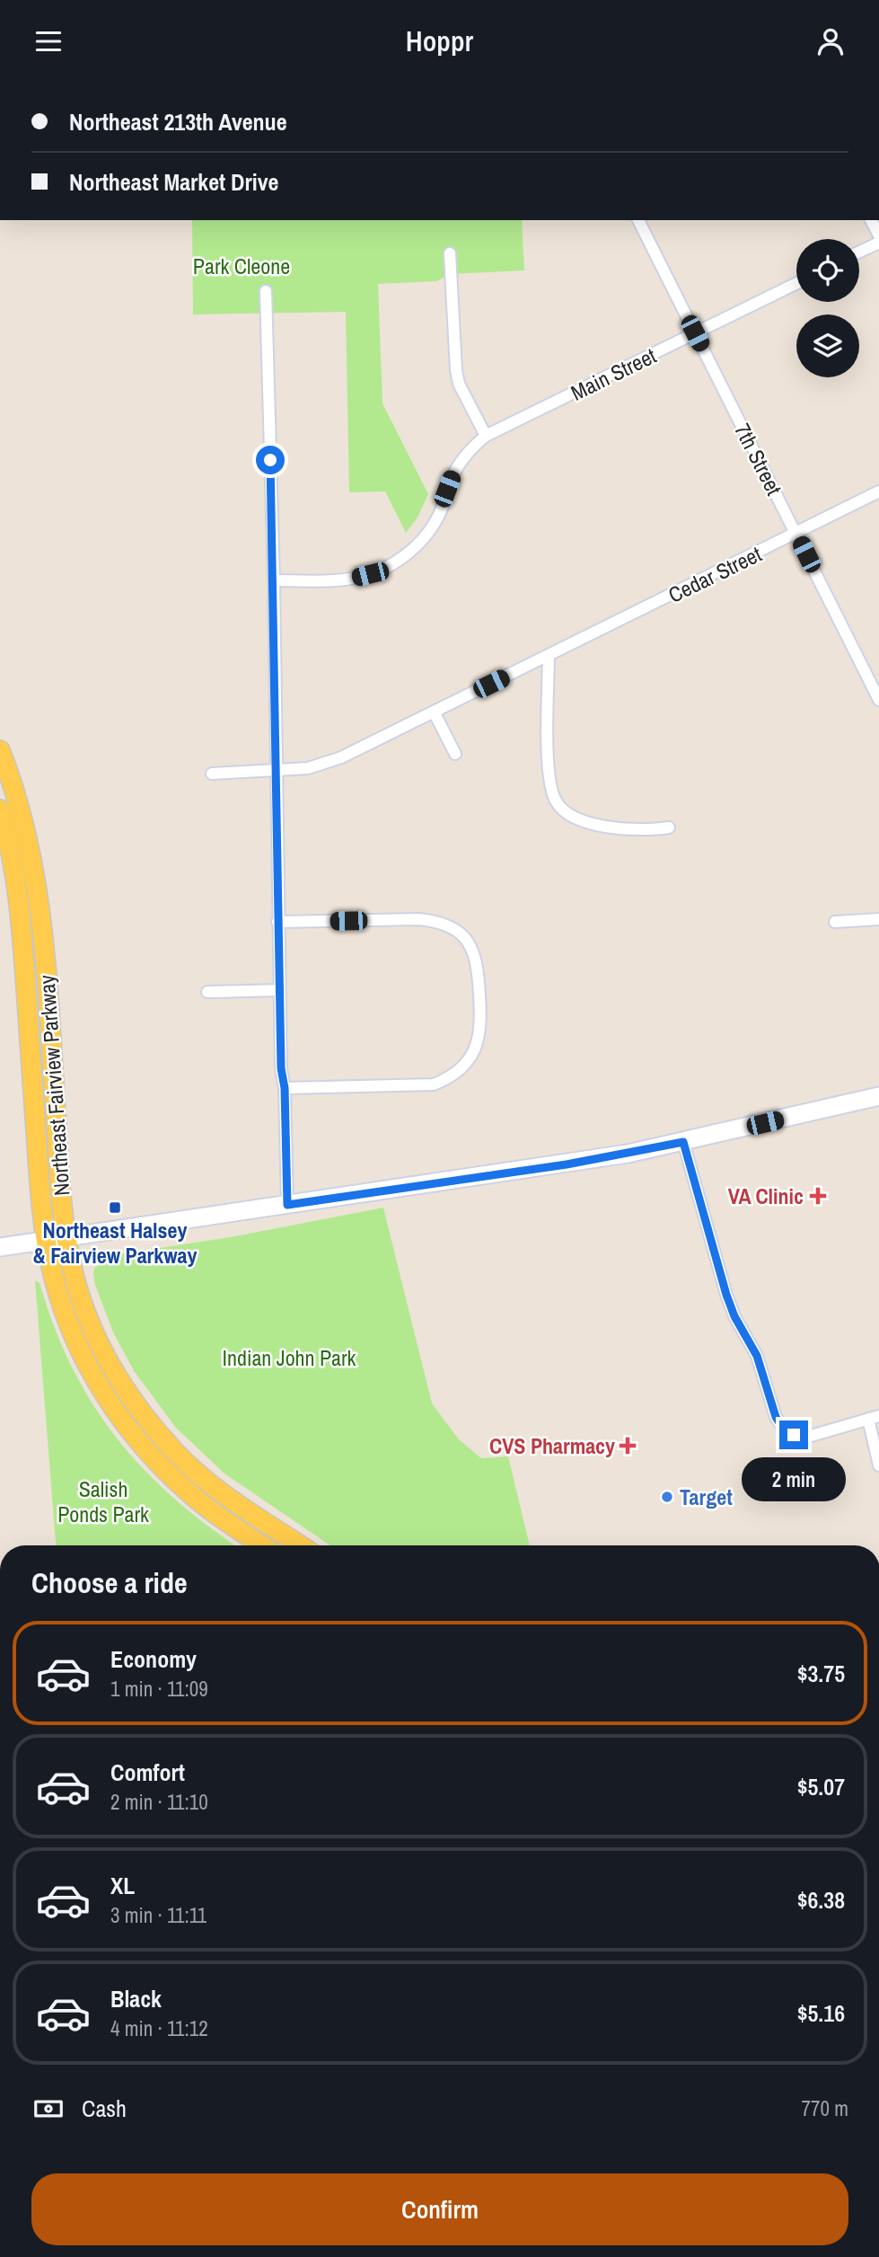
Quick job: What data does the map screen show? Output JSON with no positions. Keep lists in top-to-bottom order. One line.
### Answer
{"streets":{"main road":["Northeast Fairview Parkway"],"street":["Main Street","7th Street","Cedar Street"]},"crossings":[["Main Street","7th Street"],["7th Street","Cedar Street"]],"parks":["Park Cleone","Indian John Park","Salish Ponds Park"],"places":{"health":["VA Clinic","CVS Pharmacy"],"transit":["Northeast Halsey & Fairview Parkway"],"other":["Target"]},"page":{"header":"Hoppr","banner":["Northeast 213th Avenue","Northeast Market Drive"],"bubble":"2 min","heading":"Choose a ride","list":[{"name":"Economy","note":"1 min · 11:09","value":"$3.75"},{"name":"Comfort","note":"2 min · 11:10","value":"$5.07"},{"name":"XL","note":"3 min · 11:11","value":"$6.38"},{"name":"Black","note":"4 min · 11:12","value":"$5.16"}],"pay":["Cash","770 m"],"buttons":"Confirm"}}
